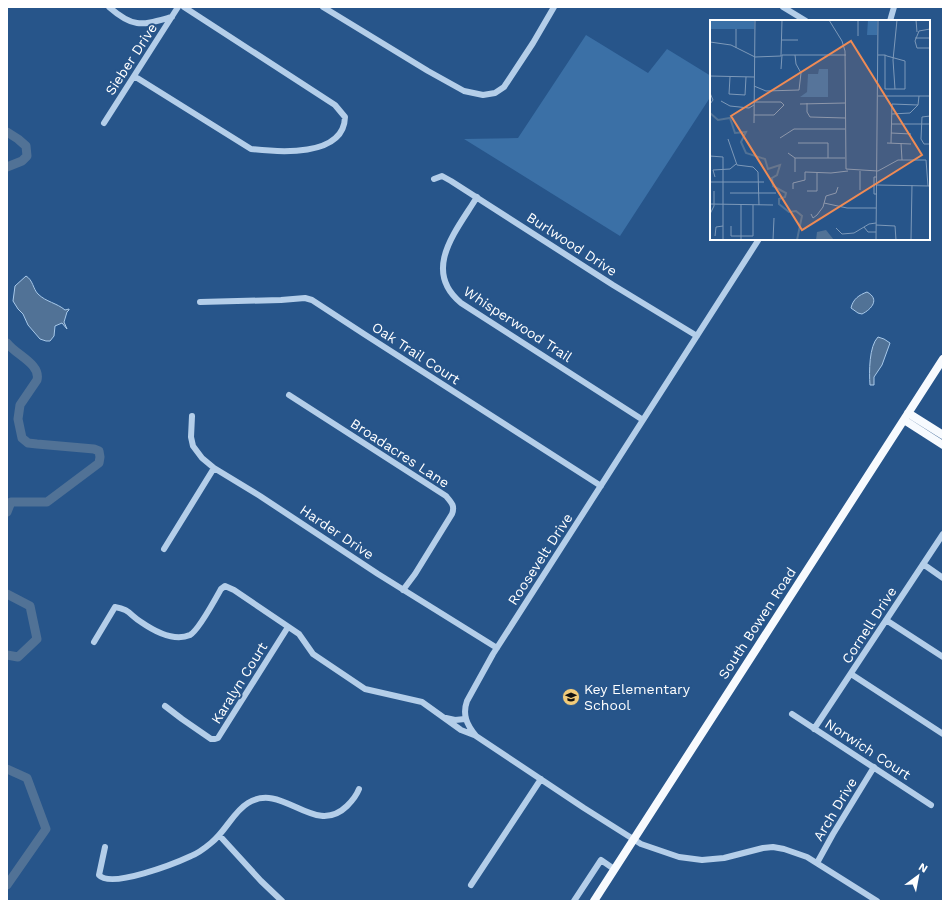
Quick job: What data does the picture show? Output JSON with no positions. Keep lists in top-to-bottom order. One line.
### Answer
{"streets":{"main road":["South Bowen Road"],"street":["Sieber Drive","Burlwood Drive","Whisperwood Trail","Oak Trail Court","Broadacres Lane","Harder Drive","Roosevelt Drive","Cornell Drive","Karalyn Court","Norwich Court","Arch Drive"]},"crossings":[["Burlwood Drive","Whisperwood Trail"],["Burlwood Drive","Roosevelt Drive"],["Whisperwood Trail","Roosevelt Drive"],["Oak Trail Court","Roosevelt Drive"],["Broadacres Lane","Harder Drive"],["Harder Drive","Roosevelt Drive"],["Cornell Drive","Norwich Court"],["Norwich Court","Arch Drive"]],"places":{"school or university":["Key Elementary School"]},"north":"top right"}
